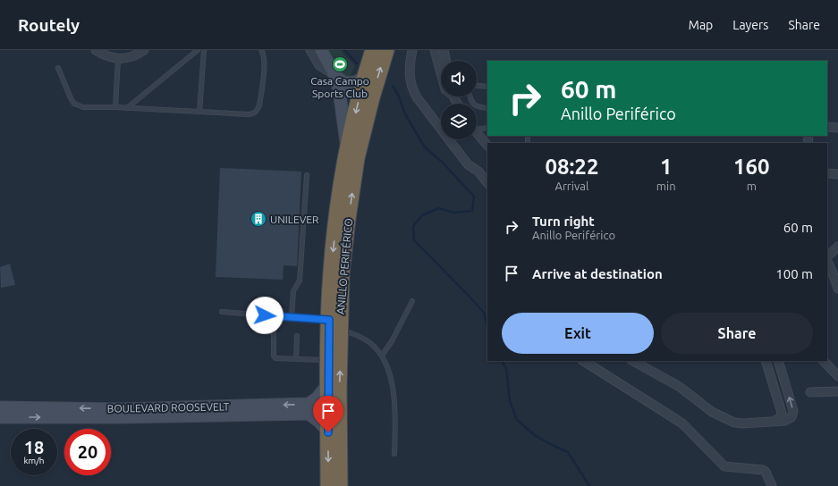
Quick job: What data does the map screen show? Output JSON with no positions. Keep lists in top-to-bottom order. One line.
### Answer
{"streets":{"highway":["ANILLO PERIFÉRICO"],"main road":["BOULEVARD ROOSEVELT"]},"places":{"sports":["Casa Campo Sports Club"],"building":["UNILEVER"]},"page":{"header":"Routely","nav":["Map","Layers","Share"],"turn":["60 m","Anillo Periférico"],"eta":["08:22","Arrival","1","min","160","m"],"list":[{"name":"Turn right","note":"Anillo Periférico","value":"60 m"},{"name":"Arrive at destination","value":"100 m"}],"buttons":["Exit","Share"],"speed":"18 km/h","limit":"20"}}
